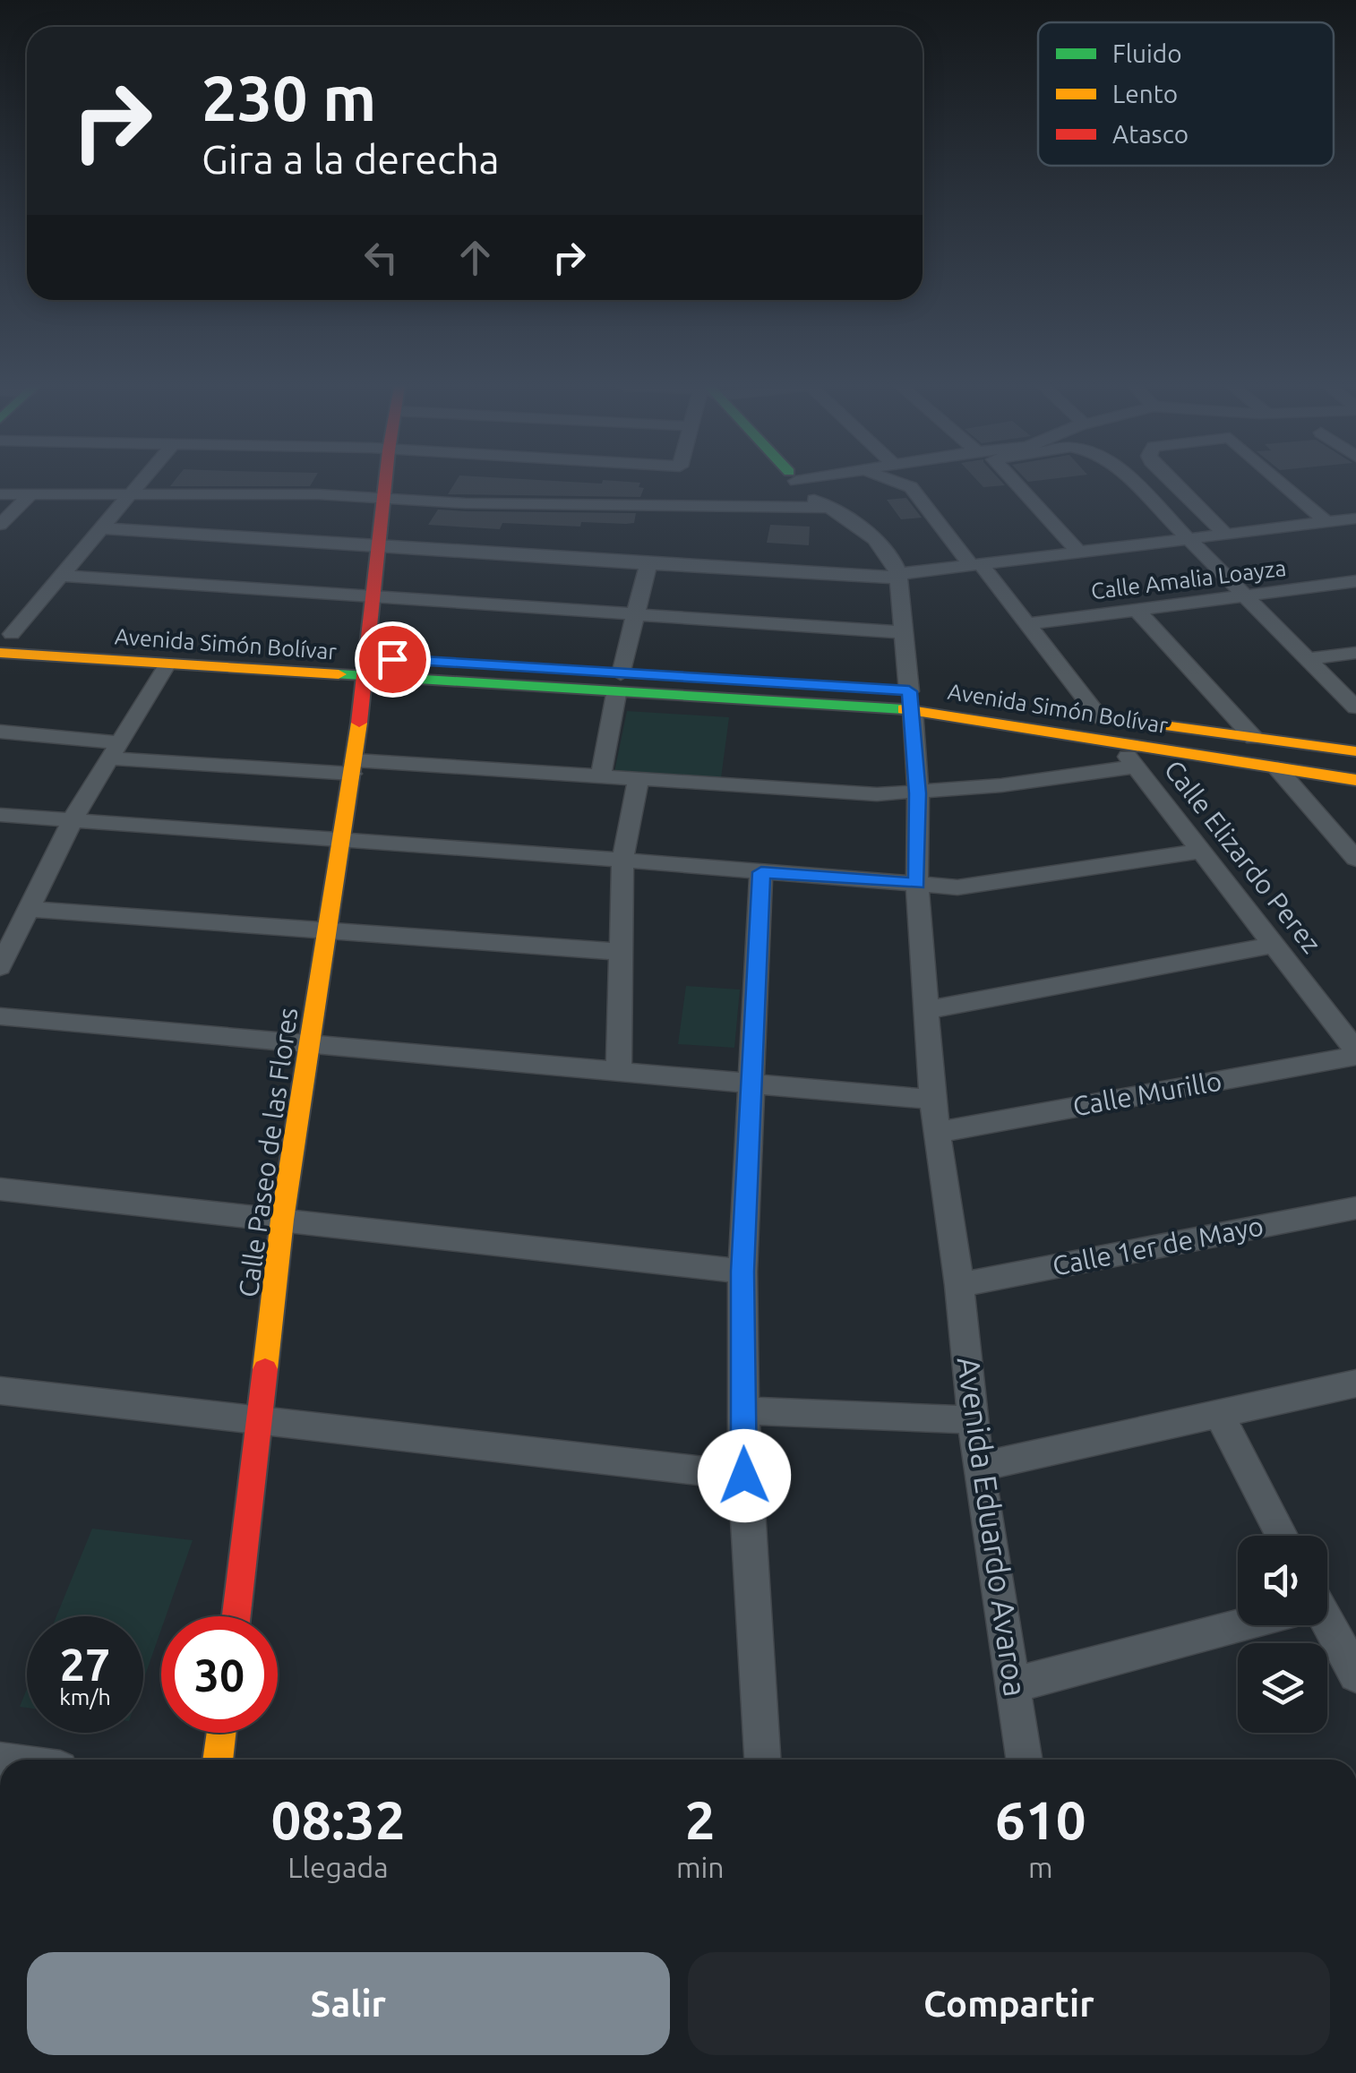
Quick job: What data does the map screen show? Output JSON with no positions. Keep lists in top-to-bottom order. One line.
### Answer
{"streets":{"street":["Calle Amalia Loayza","Avenida Simón Bolívar","Calle Elizardo Perez","Calle Murillo","Calle Paseo de las Flores","Calle 1er de Mayo","Avenida Eduardo Avaroa"]},"crossings":[["Avenida Simón Bolívar","Calle Elizardo Perez"],["Avenida Simón Bolívar","Calle Paseo de las Flores"],["Avenida Simón Bolívar","Avenida Eduardo Avaroa"],["Calle Elizardo Perez","Calle Murillo"],["Calle Murillo","Avenida Eduardo Avaroa"],["Calle 1er de Mayo","Avenida Eduardo Avaroa"]],"legend":["Fluido","Lento","Atasco"],"page":{"turn":["230 m","Gira a la derecha"],"speed":"27 km/h","limit":"30","eta":["08:32","Llegada","2","min","610","m"],"buttons":["Salir","Compartir"]}}
